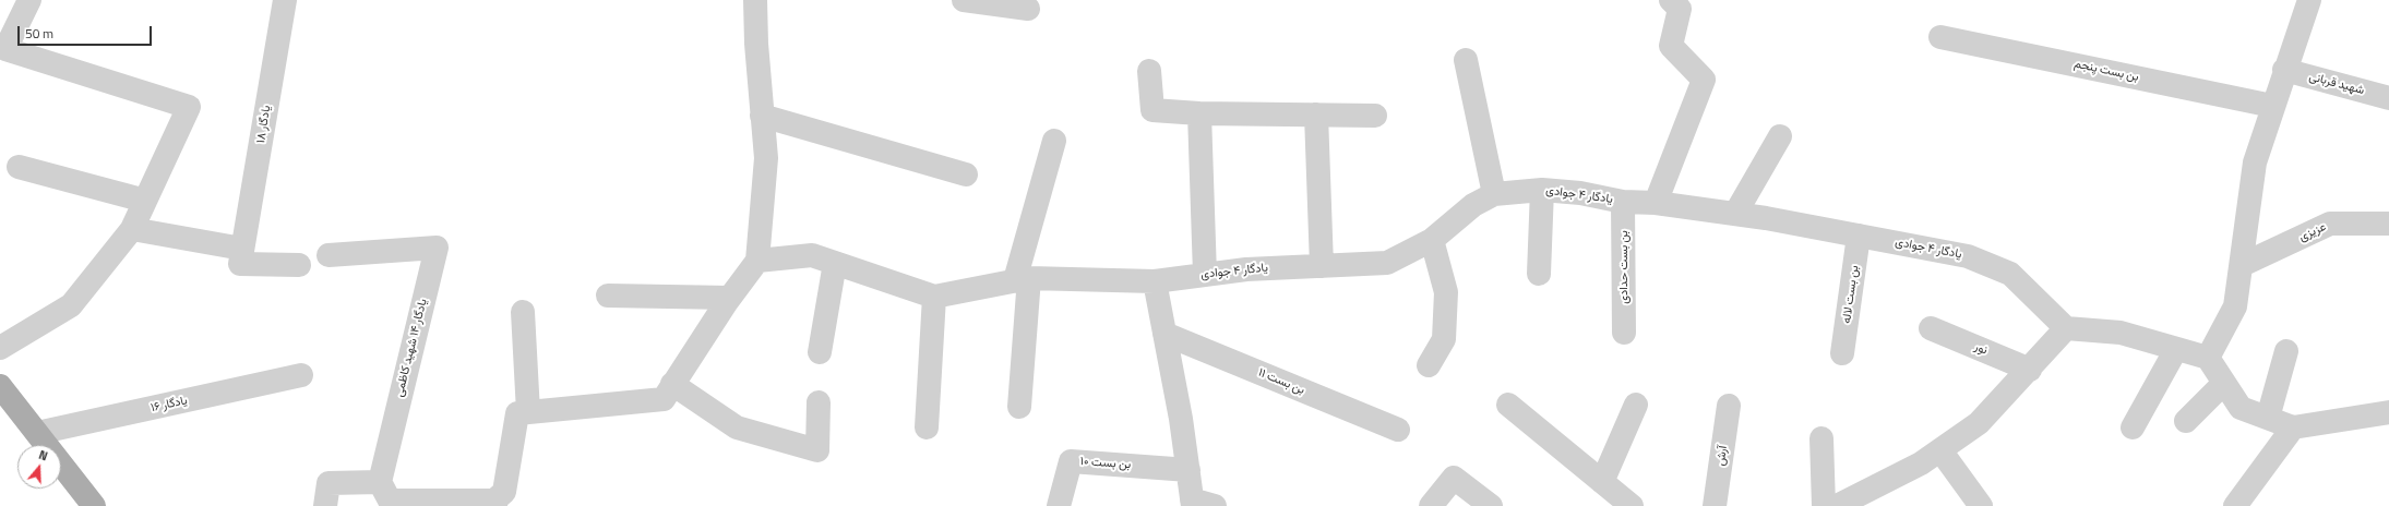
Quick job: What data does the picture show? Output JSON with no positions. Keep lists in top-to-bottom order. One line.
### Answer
{"streets":{"street":["بن بست پنجم","شهید قربانی","یادگار ۱۸","یادگار ۴ جوادی","عزیزی","بن بست حدادی","بن بست لاله","یادگار ۱۴ شهید کاظمی","نور","بن بست ۱۱","یادگار ۱۶","آرش","بن بست ۱۰"]},"crossings":[["یادگار ۴ جوادی","بن بست حدادی"],["یادگار ۴ جوادی","بن بست لاله"]],"scale_bar":"50 m","north":"top"}
